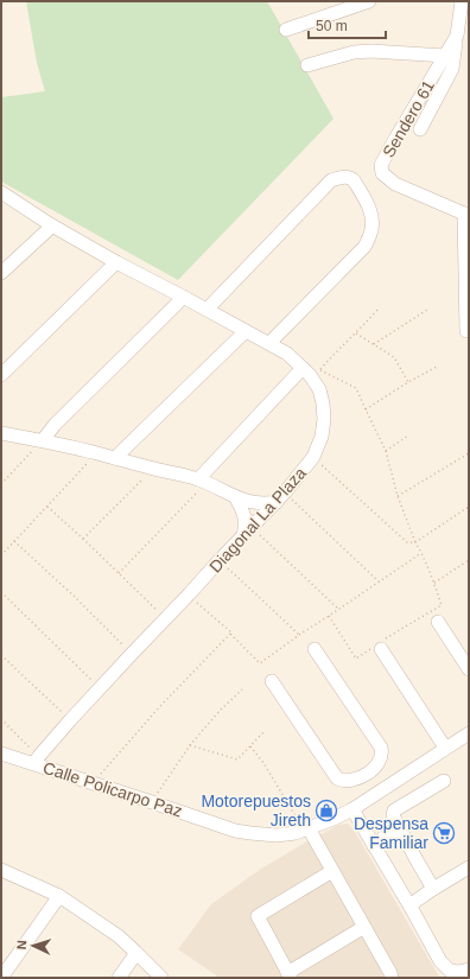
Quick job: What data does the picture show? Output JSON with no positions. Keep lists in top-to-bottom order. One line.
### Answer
{"streets":{"street":["Sendero 61","Diagonal La Plaza","Calle Policarpo Paz"]},"crossings":[["Diagonal La Plaza","Calle Policarpo Paz"]],"places":{"shop":["Motorepuestos Jireth"],"supermarket":["Despensa Familiar"]},"scale_bar":"50 m","north":"left"}
